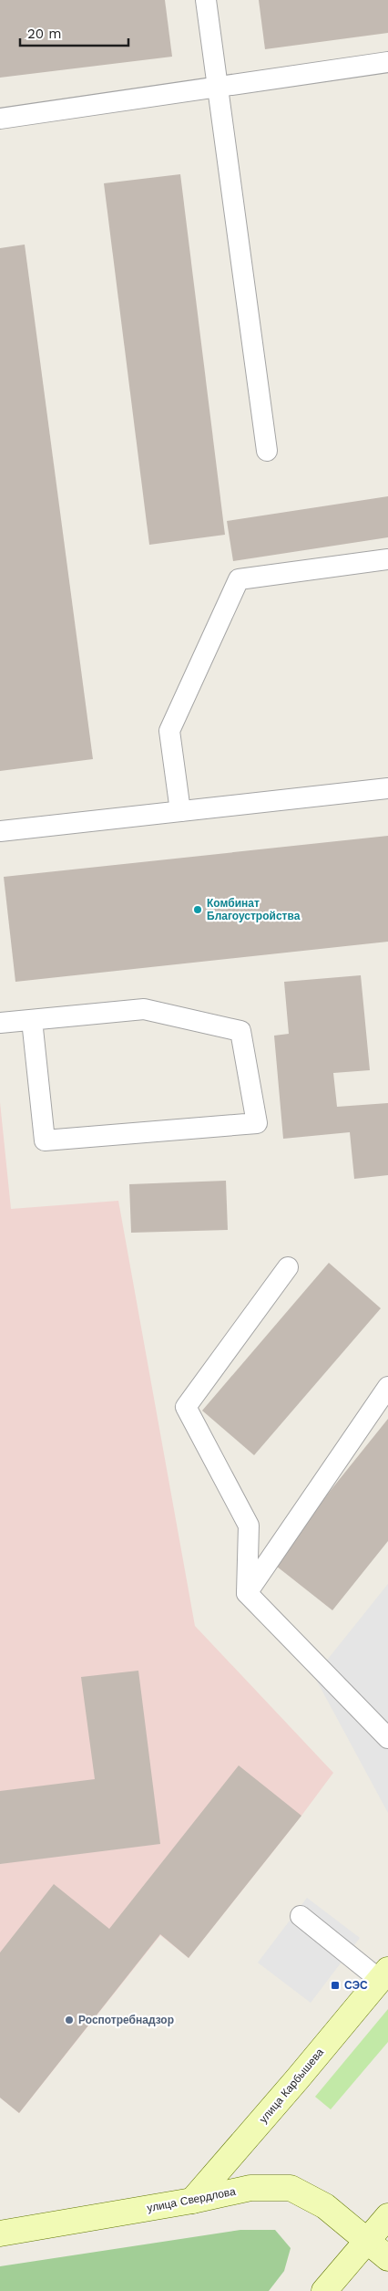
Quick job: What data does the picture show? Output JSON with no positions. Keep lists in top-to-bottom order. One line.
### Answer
{"streets":{"street":["улица Карбышева","улица Свердлова"]},"crossings":[["улица Карбышева","улица Свердлова"]],"places":{"other":["Комбинат Благоустройства","Роспотребнадзор"],"transit":["СЭС"]},"scale_bar":"20 m"}
